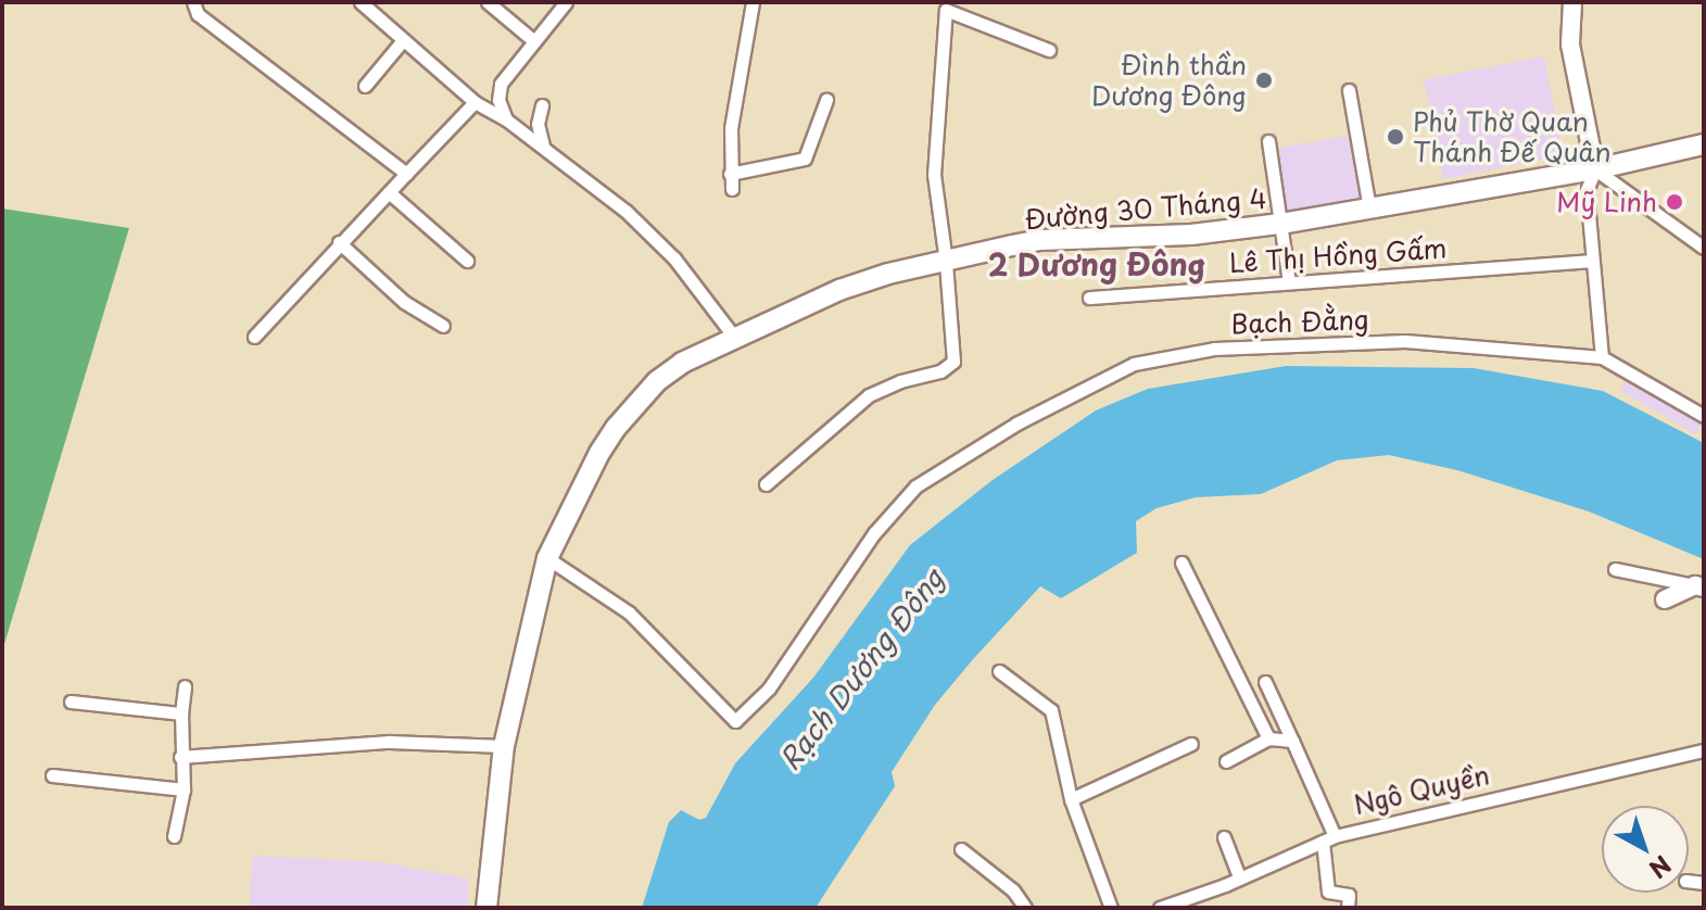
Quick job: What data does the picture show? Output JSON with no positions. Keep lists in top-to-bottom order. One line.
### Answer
{"streets":{"main road":["Đường 30 Tháng 4"],"street":["Lê Thị Hồng Gấm","Bạch Đằng","Ngô Quyền"]},"crossings":[["Đường 30 Tháng 4","Bạch Đằng"]],"districts":["2 Dương Đông"],"water":["Rạch Dương Đông"],"places":["Đình thần Dương Đông","Phủ Thờ Quan Thánh Đế Quân","Mỹ Linh"],"north":"bottom right"}
